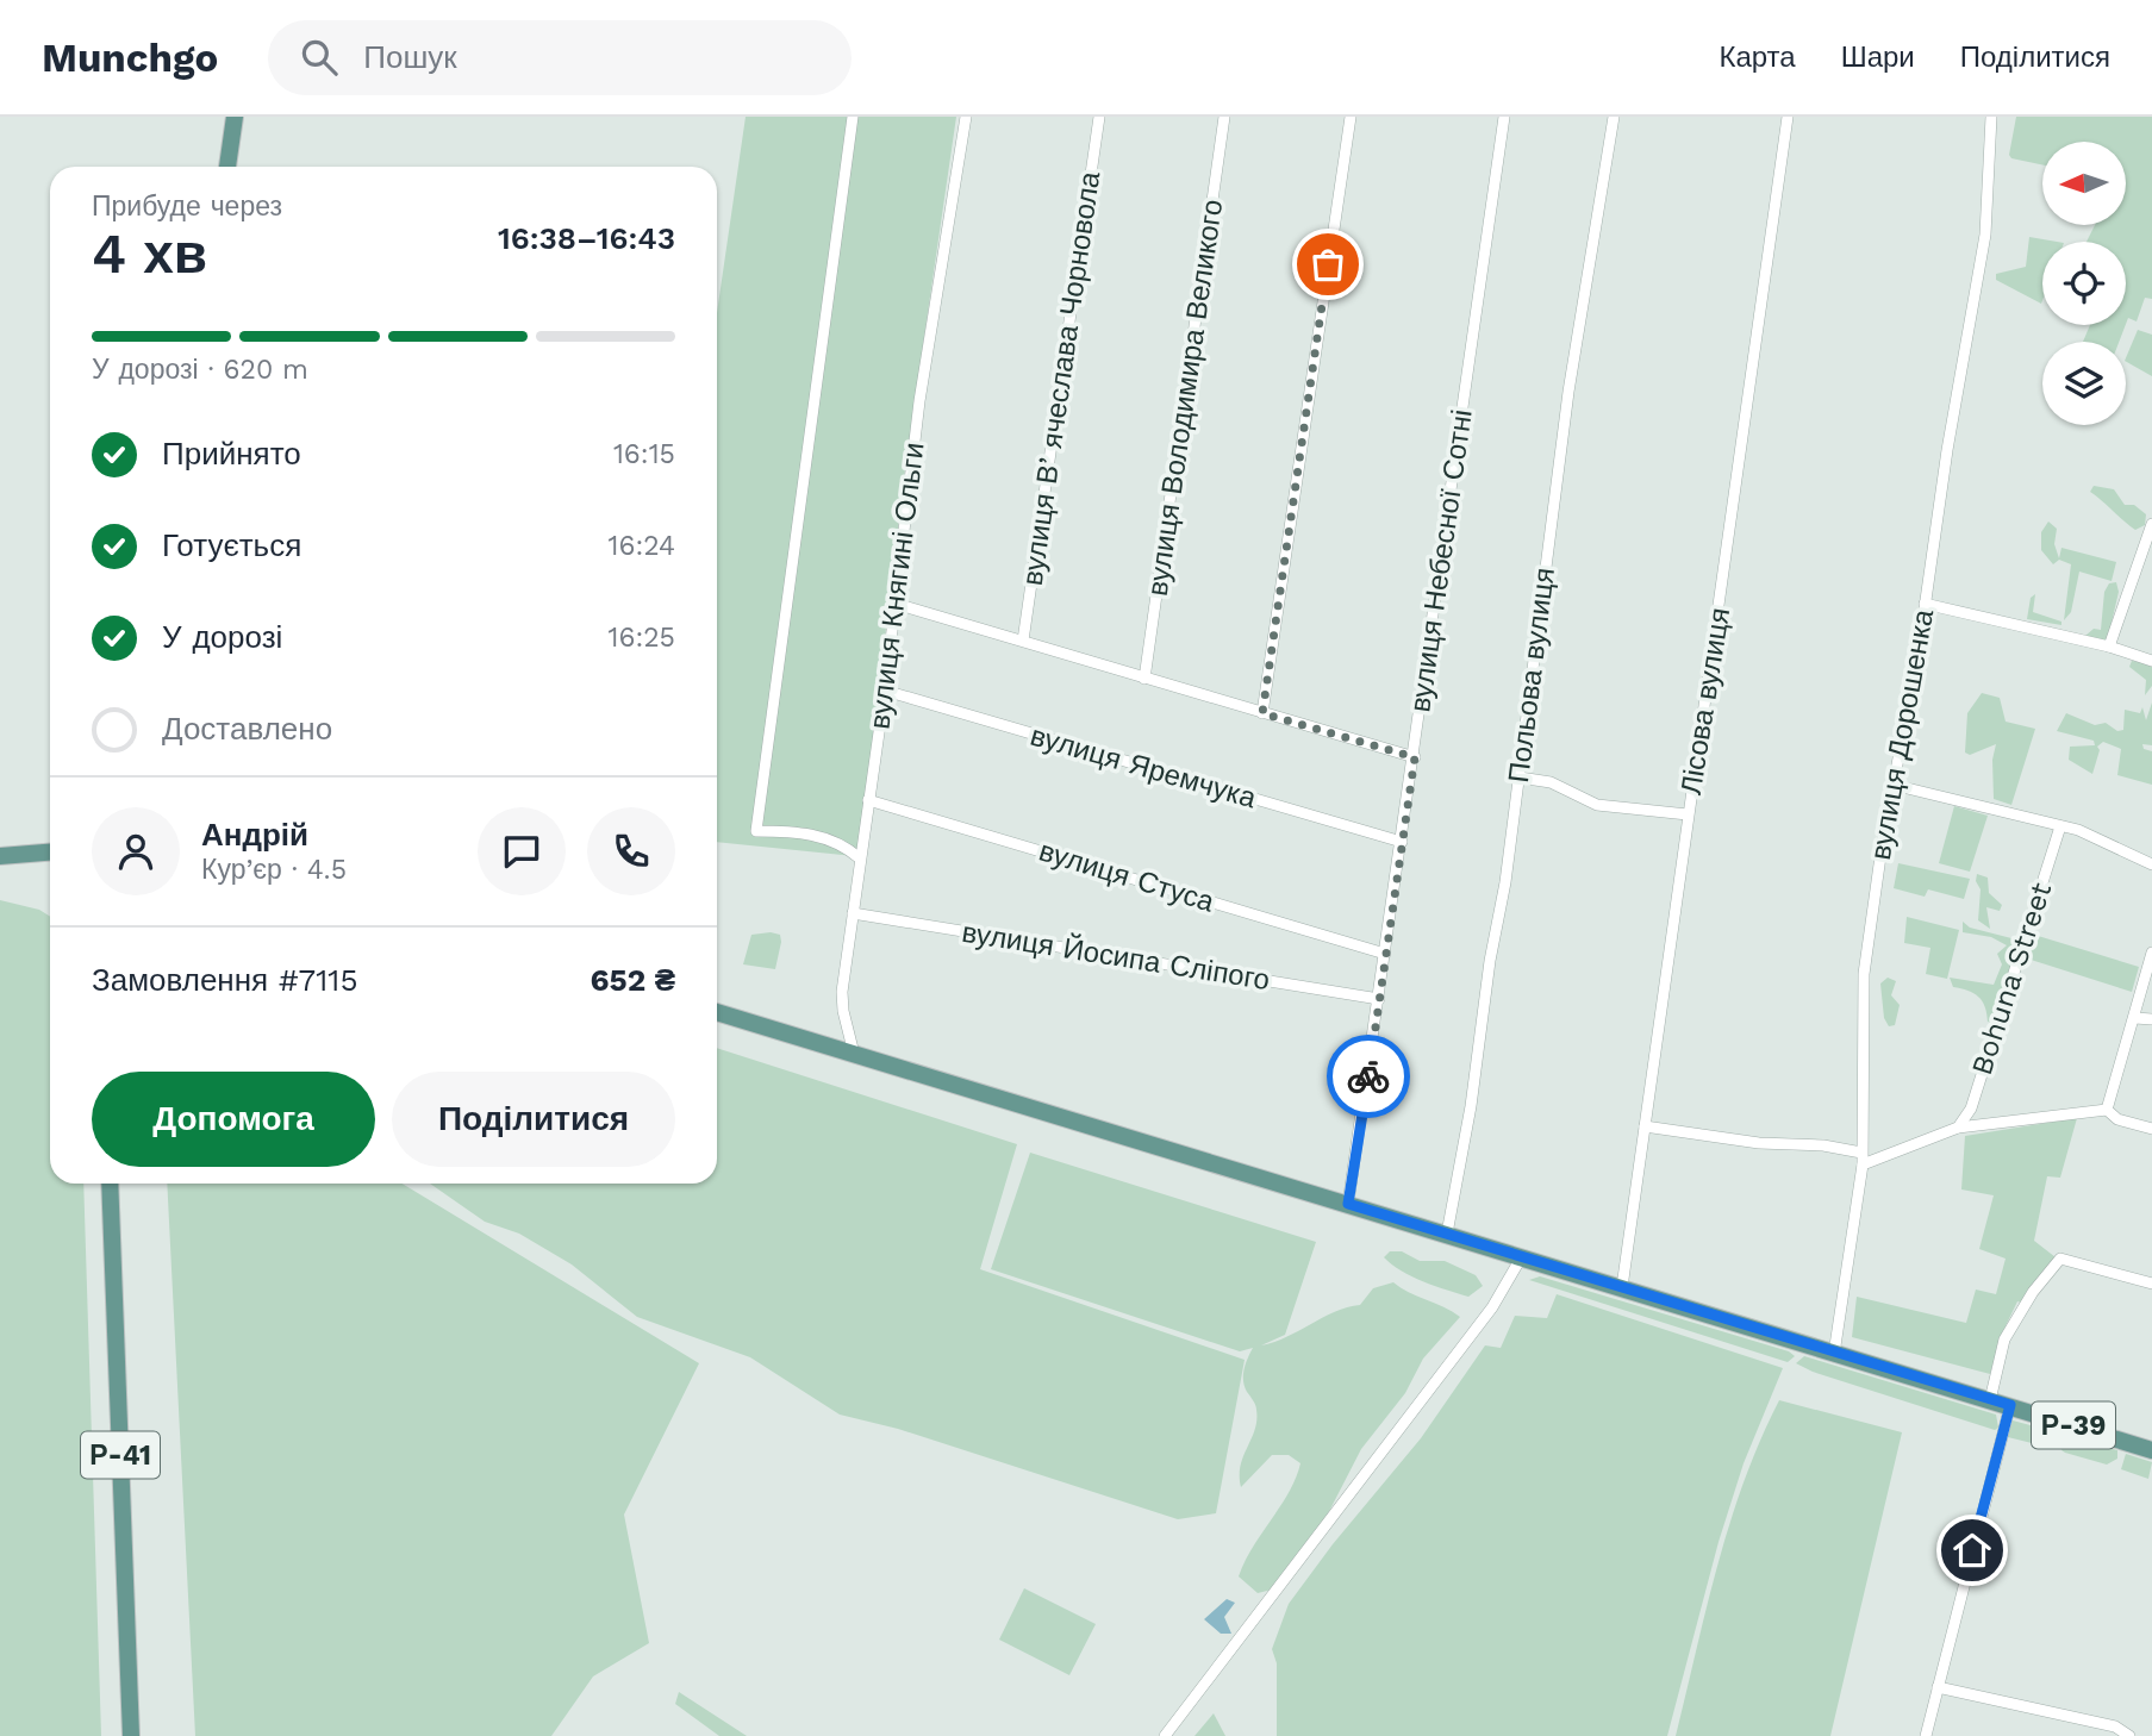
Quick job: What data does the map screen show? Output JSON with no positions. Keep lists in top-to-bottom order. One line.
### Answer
{"streets":{"main road":["Р-39","Р-41"],"street":["вулиця Вʼячеслава Чорновола","вулиця Володимира Великого","вулиця Небесної Сотні","вулиця Княгині Ольги","Польова вулиця","Лісова вулиця","вулиця Дорошенка","вулиця Яремчука","вулиця Стуса","вулиця Йосипа Сліпого","Bohuna Street"]},"crossings":[["вулиця Небесної Сотні","вулиця Яремчука"],["вулиця Небесної Сотні","вулиця Стуса"],["вулиця Небесної Сотні","вулиця Йосипа Сліпого"],["вулиця Небесної Сотні","Р-39"],["вулиця Княгині Ольги","вулиця Яремчука"],["вулиця Княгині Ольги","вулиця Стуса"],["вулиця Княгині Ольги","вулиця Йосипа Сліпого"],["вулиця Княгині Ольги","Р-39"],["Польова вулиця","Р-39"],["Лісова вулиця","Р-39"],["вулиця Дорошенка","Р-39"]],"north":"left","page":{"header":"Munchgo","search":"Пошук","nav":["Карта","Шари","Поділитися"],"heading":["4 хв","Прибуде через","16:38–16:43"],"panel":["Андрій","Кур’єр · 4.5","Замовлення #7115","652 ₴"],"bar":"У дорозі · 620 m","list":[["Прийнято","16:15"],["Готується","16:24"],["У дорозі","16:25"],"Доставлено"],"buttons":["Допомога","Поділитися"]}}
